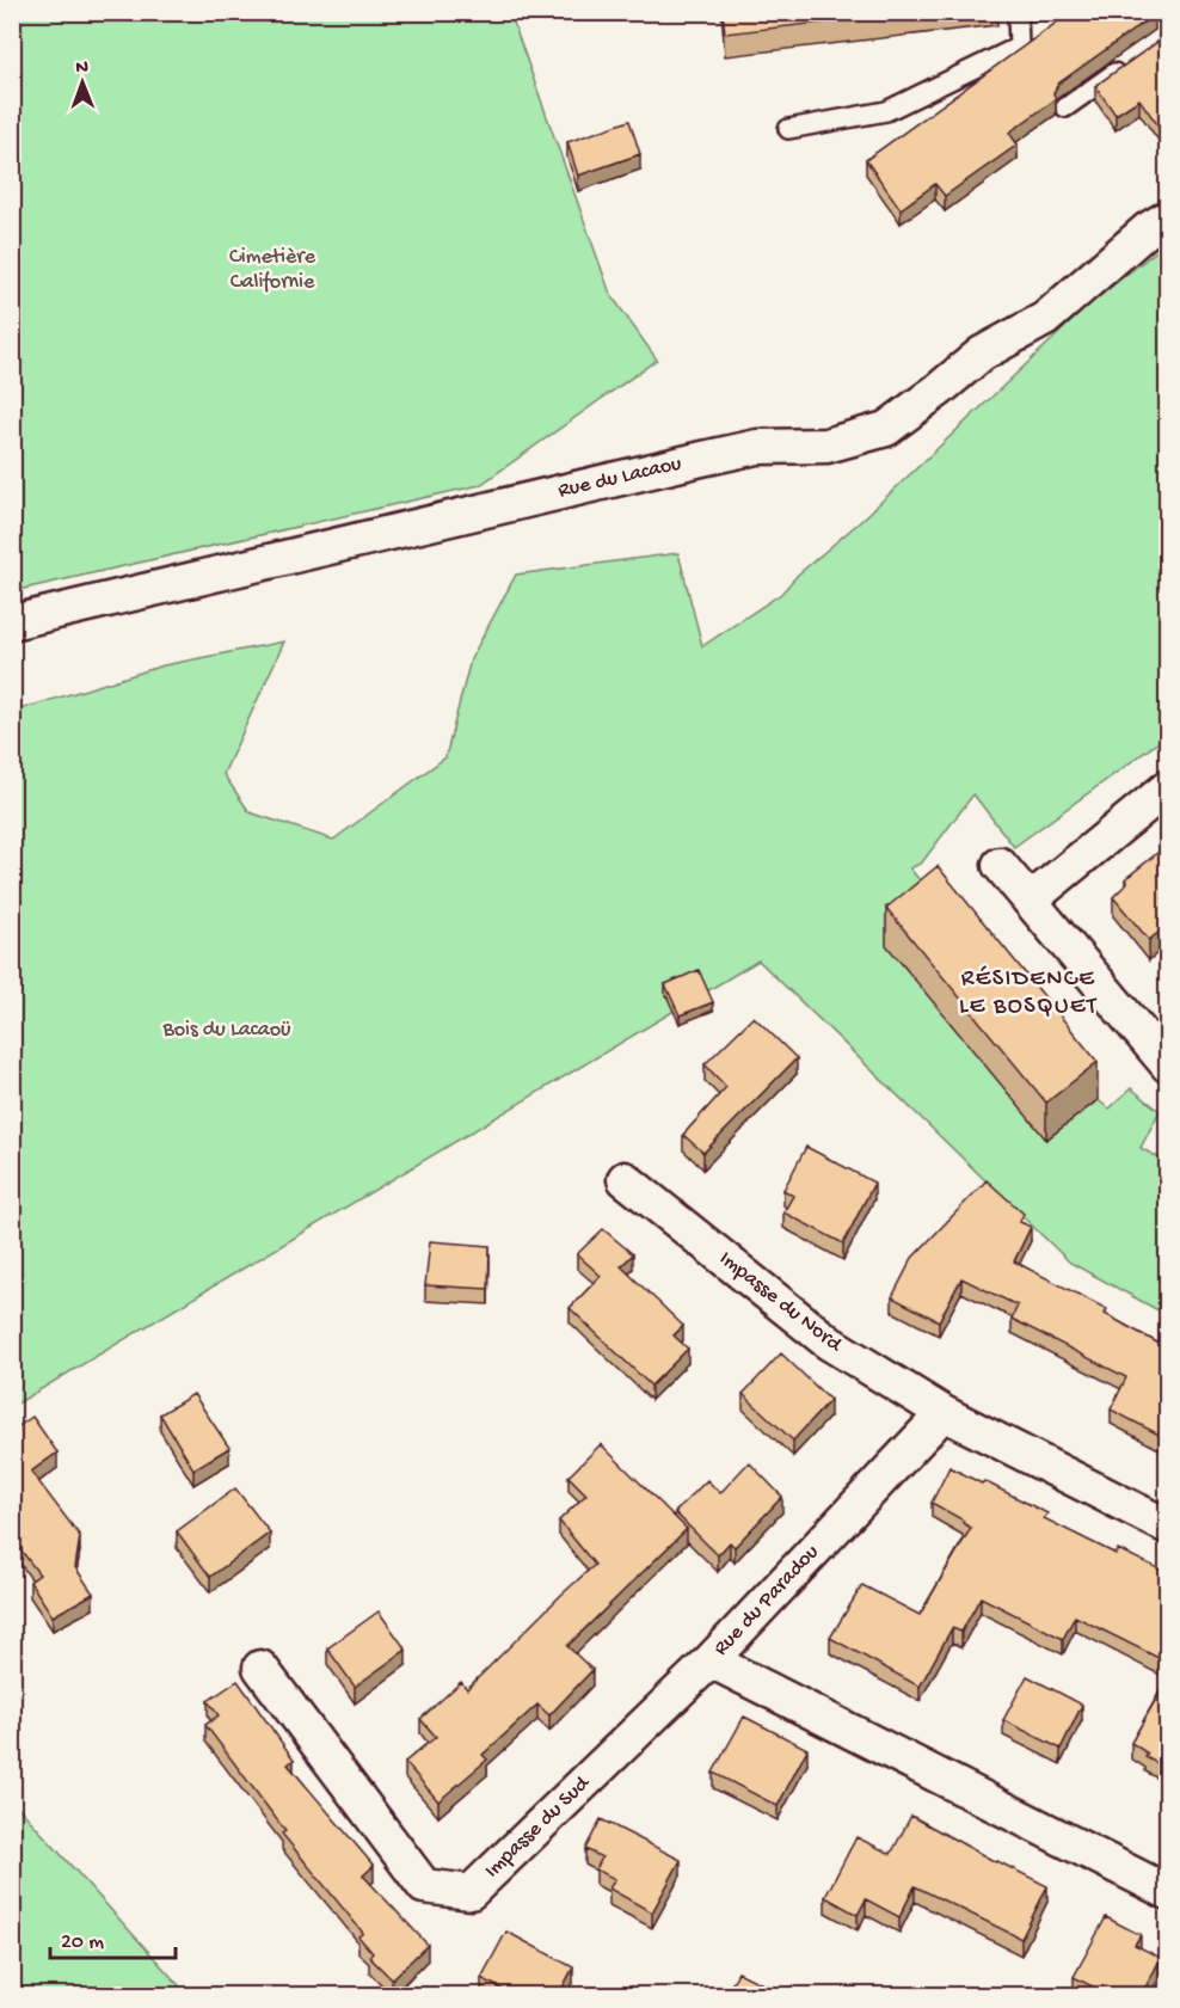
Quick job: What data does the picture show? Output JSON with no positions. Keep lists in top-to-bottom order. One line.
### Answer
{"streets":{"street":["Rue du Lacaou","Impasse du Nord","Rue du Paradou","Impasse du Sud"]},"crossings":[["Impasse du Nord","Rue du Paradou"],["Rue du Paradou","Impasse du Sud"]],"districts":["RÉSIDENCE LE BOSQUET"],"parks":["Cimetière Californie","Bois du Lacaoü"],"scale_bar":"20 m","north":"top"}
